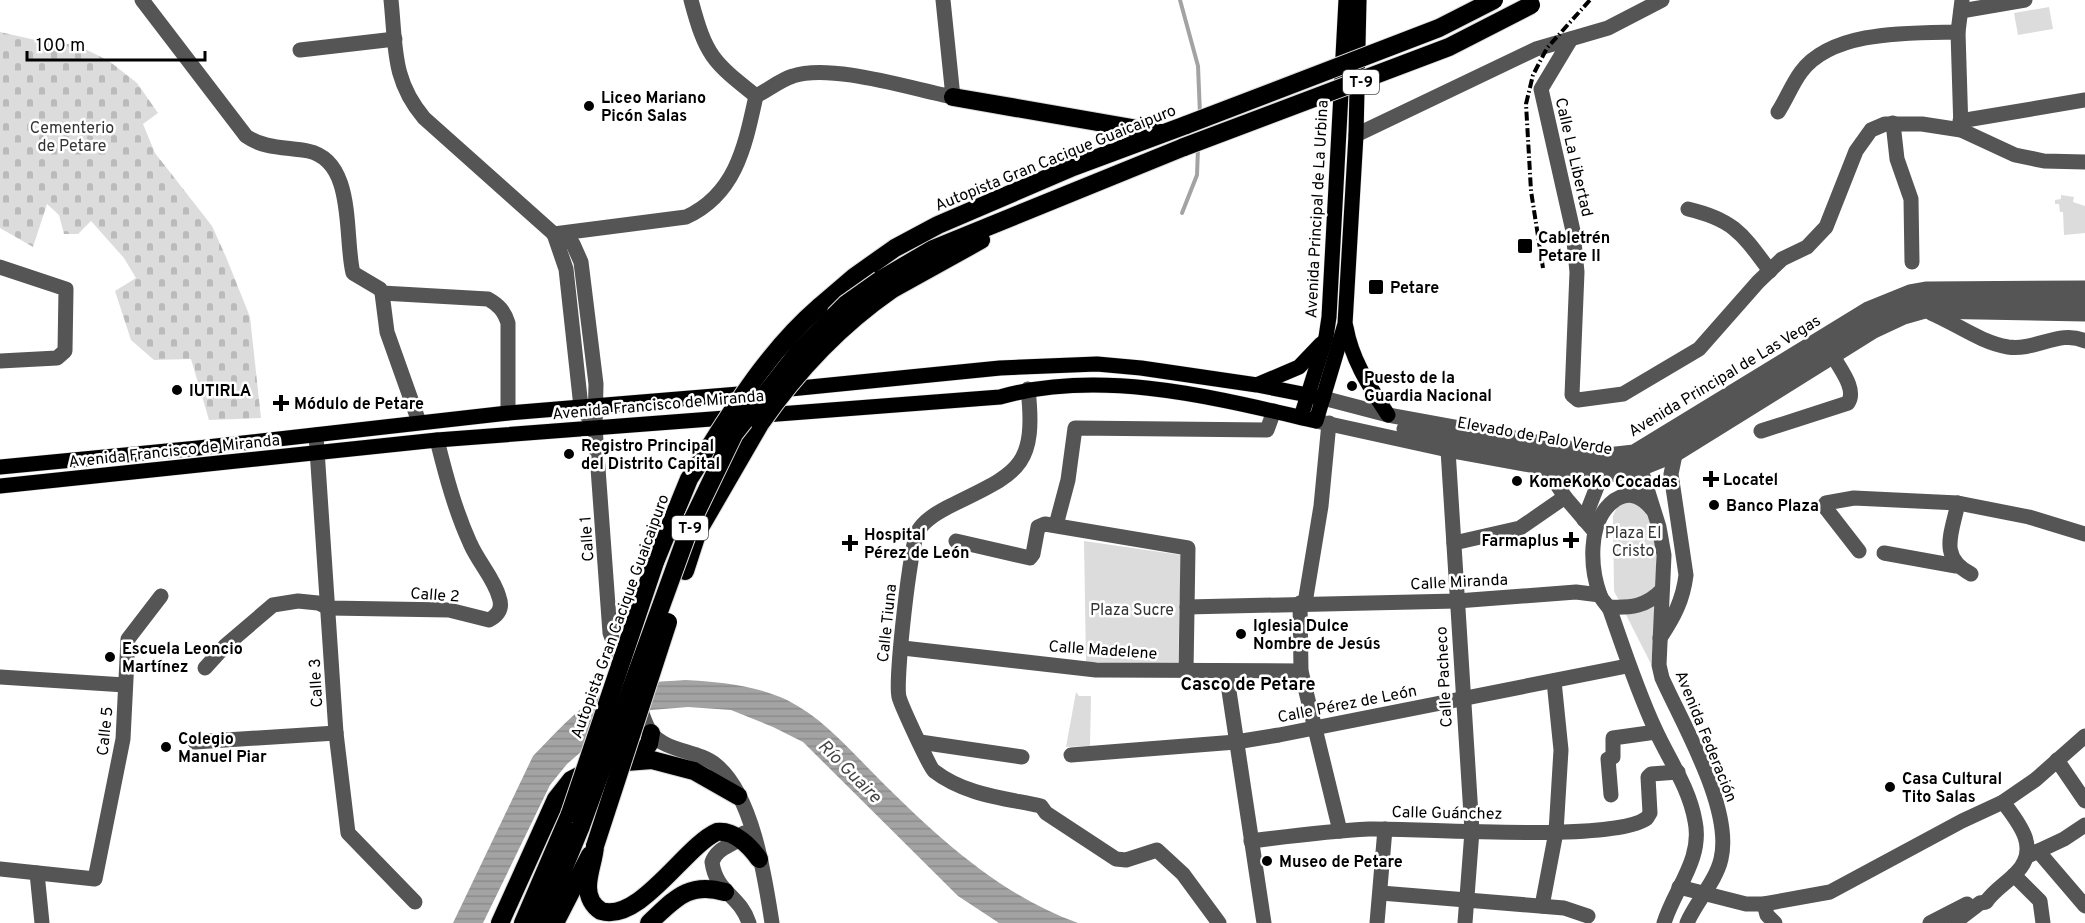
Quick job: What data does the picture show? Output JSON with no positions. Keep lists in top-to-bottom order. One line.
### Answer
{"streets":{"highway":["T-9","Autopista Gran Cacique Guaicaipuro"],"main road":["Avenida Principal de La Urbina","Avenida Francisco de Miranda"],"street":["Calle La Libertad","Avenida Principal de Las Vegas","Elevado de Palo Verde","Calle 1","Calle Miranda","Calle 2","Calle Tiuna","Calle Madelene","Calle Pacheco","Calle 3","Calle Pérez de León","Calle 5","Avenida Federación","Calle Guánchez"]},"crossings":[["Avenida Principal de La Urbina","Avenida Principal de Las Vegas"],["Avenida Principal de La Urbina","Avenida Francisco de Miranda"],["Avenida Principal de Las Vegas","Avenida Francisco de Miranda"],["Avenida Principal de Las Vegas","Elevado de Palo Verde"],["Avenida Francisco de Miranda","Calle 1"],["Avenida Francisco de Miranda","Calle 2"],["Avenida Francisco de Miranda","Calle Tiuna"],["Avenida Francisco de Miranda","Calle 3"],["Calle Miranda","Calle Pacheco"],["Calle Miranda","Avenida Federación"],["Calle 2","Calle 3"],["Calle Tiuna","Calle Madelene"],["Calle Pacheco","Calle Pérez de León"],["Calle Pacheco","Calle Guánchez"]],"districts":["Casco de Petare"],"water":["Río Guaire"],"parks":["Cementerio de Petare","Plaza El Cristo","Plaza Sucre"],"places":{"other":["Liceo Mariano Picón Salas","Puesto de la Guardia Nacional","IUTIRLA","Registro Principal del Distrito Capital","KomeKoKo Cocadas","Banco Plaza","Iglesia Dulce Nombre de Jesús","Escuela Leoncio Martínez","Colegio Manuel Piar","Casa Cultural Tito Salas","Museo de Petare"],"transit":["Cabletrén Petare II","Petare"],"health":["Módulo de Petare","Locatel","Farmaplus","Hospital Pérez de León"]},"scale_bar":"100 m"}
